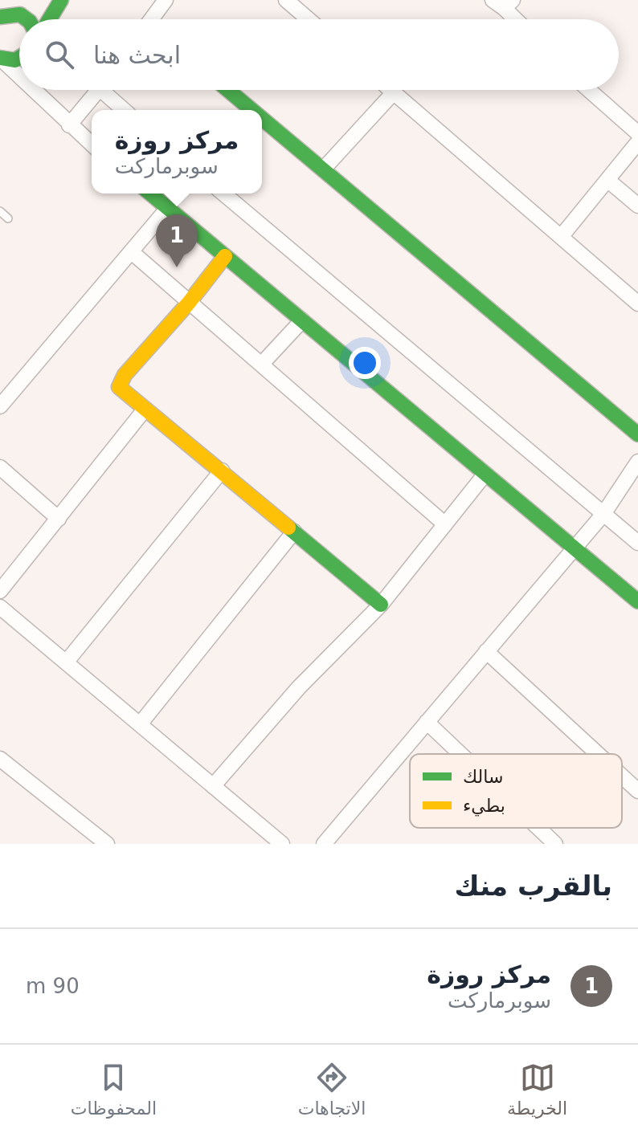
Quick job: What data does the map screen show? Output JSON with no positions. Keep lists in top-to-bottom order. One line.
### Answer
{"legend":["سالك","بطيء"],"page":{"search":"ابحث هنا","popup":["مركز روزة","سوبرماركت"],"pins":"1","heading":"بالقرب منك","list":[{"mark":"1","name":"مركز روزة","note":"سوبرماركت","value":"90 m"}],"nav":["الخريطة","الاتجاهات","المحفوظات"]}}
